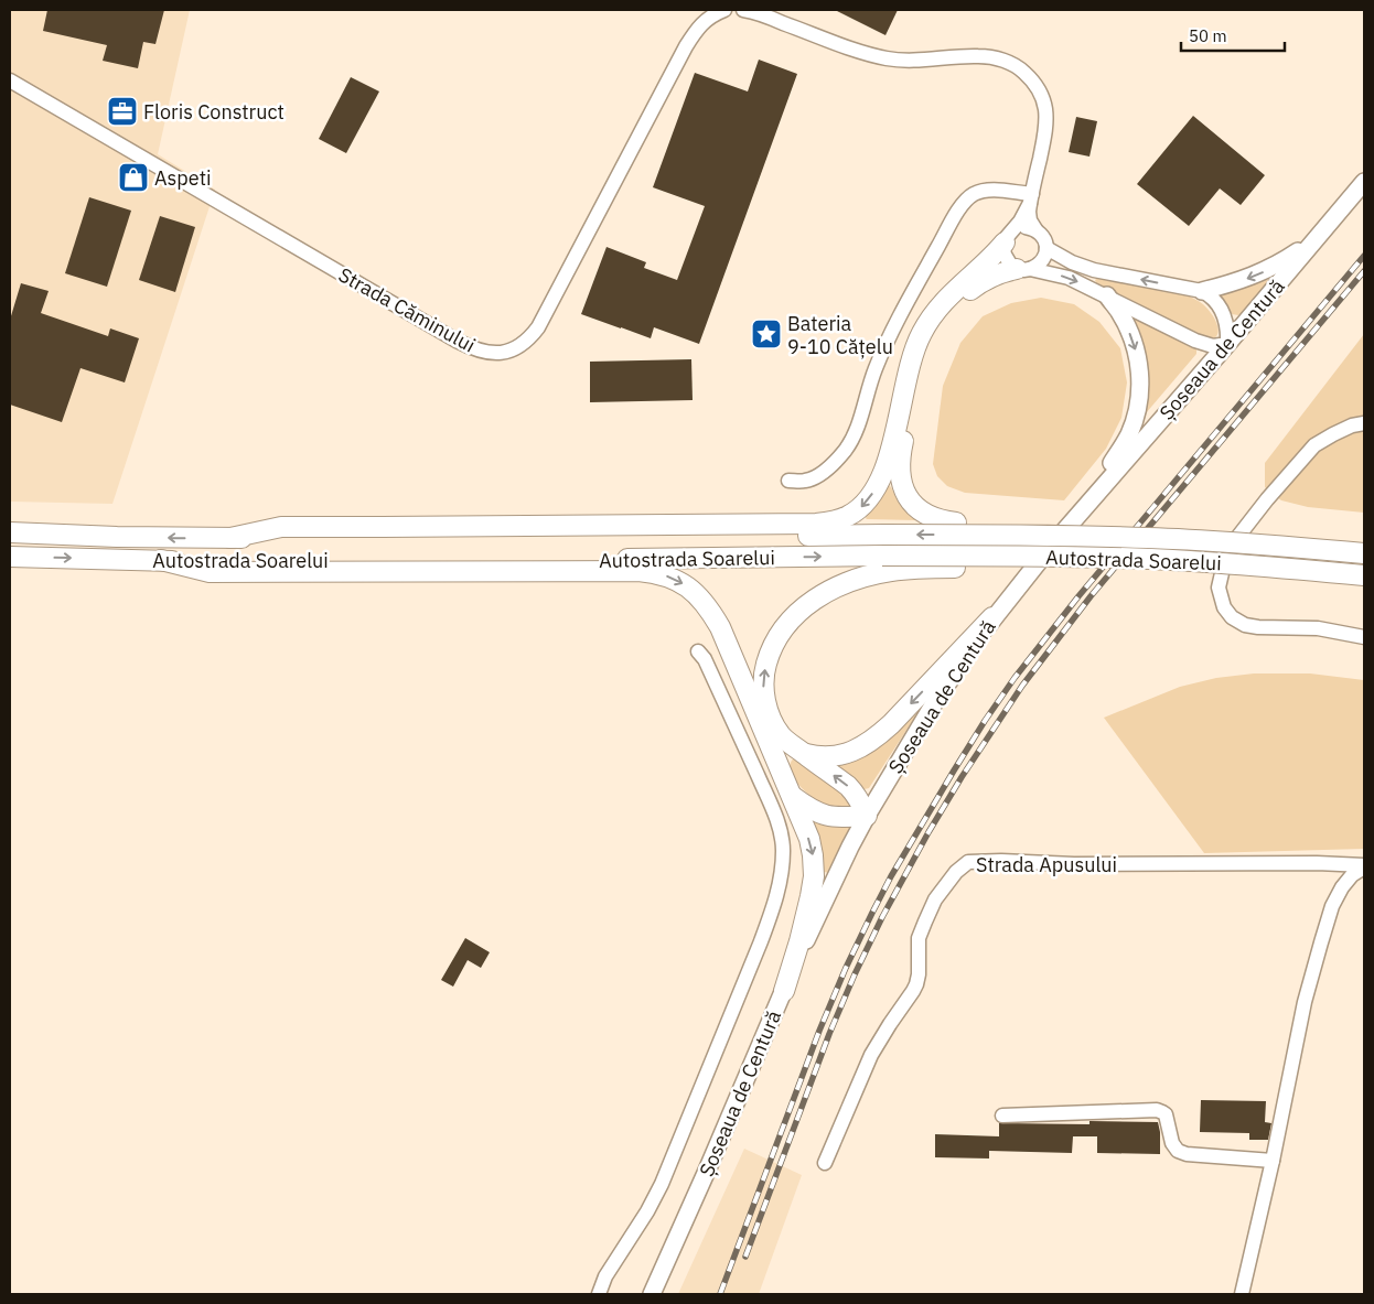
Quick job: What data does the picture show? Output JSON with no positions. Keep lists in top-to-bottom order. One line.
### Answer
{"streets":{"highway":["Autostrada Soarelui"],"main road":["Șoseaua de Centură"],"street":["Strada Căminului","Strada Apusului"]},"places":{"office":["Floris Construct"],"shop":["Aspeti"],"place":["Bateria 9-10 Cățelu"]},"scale_bar":"50 m"}
